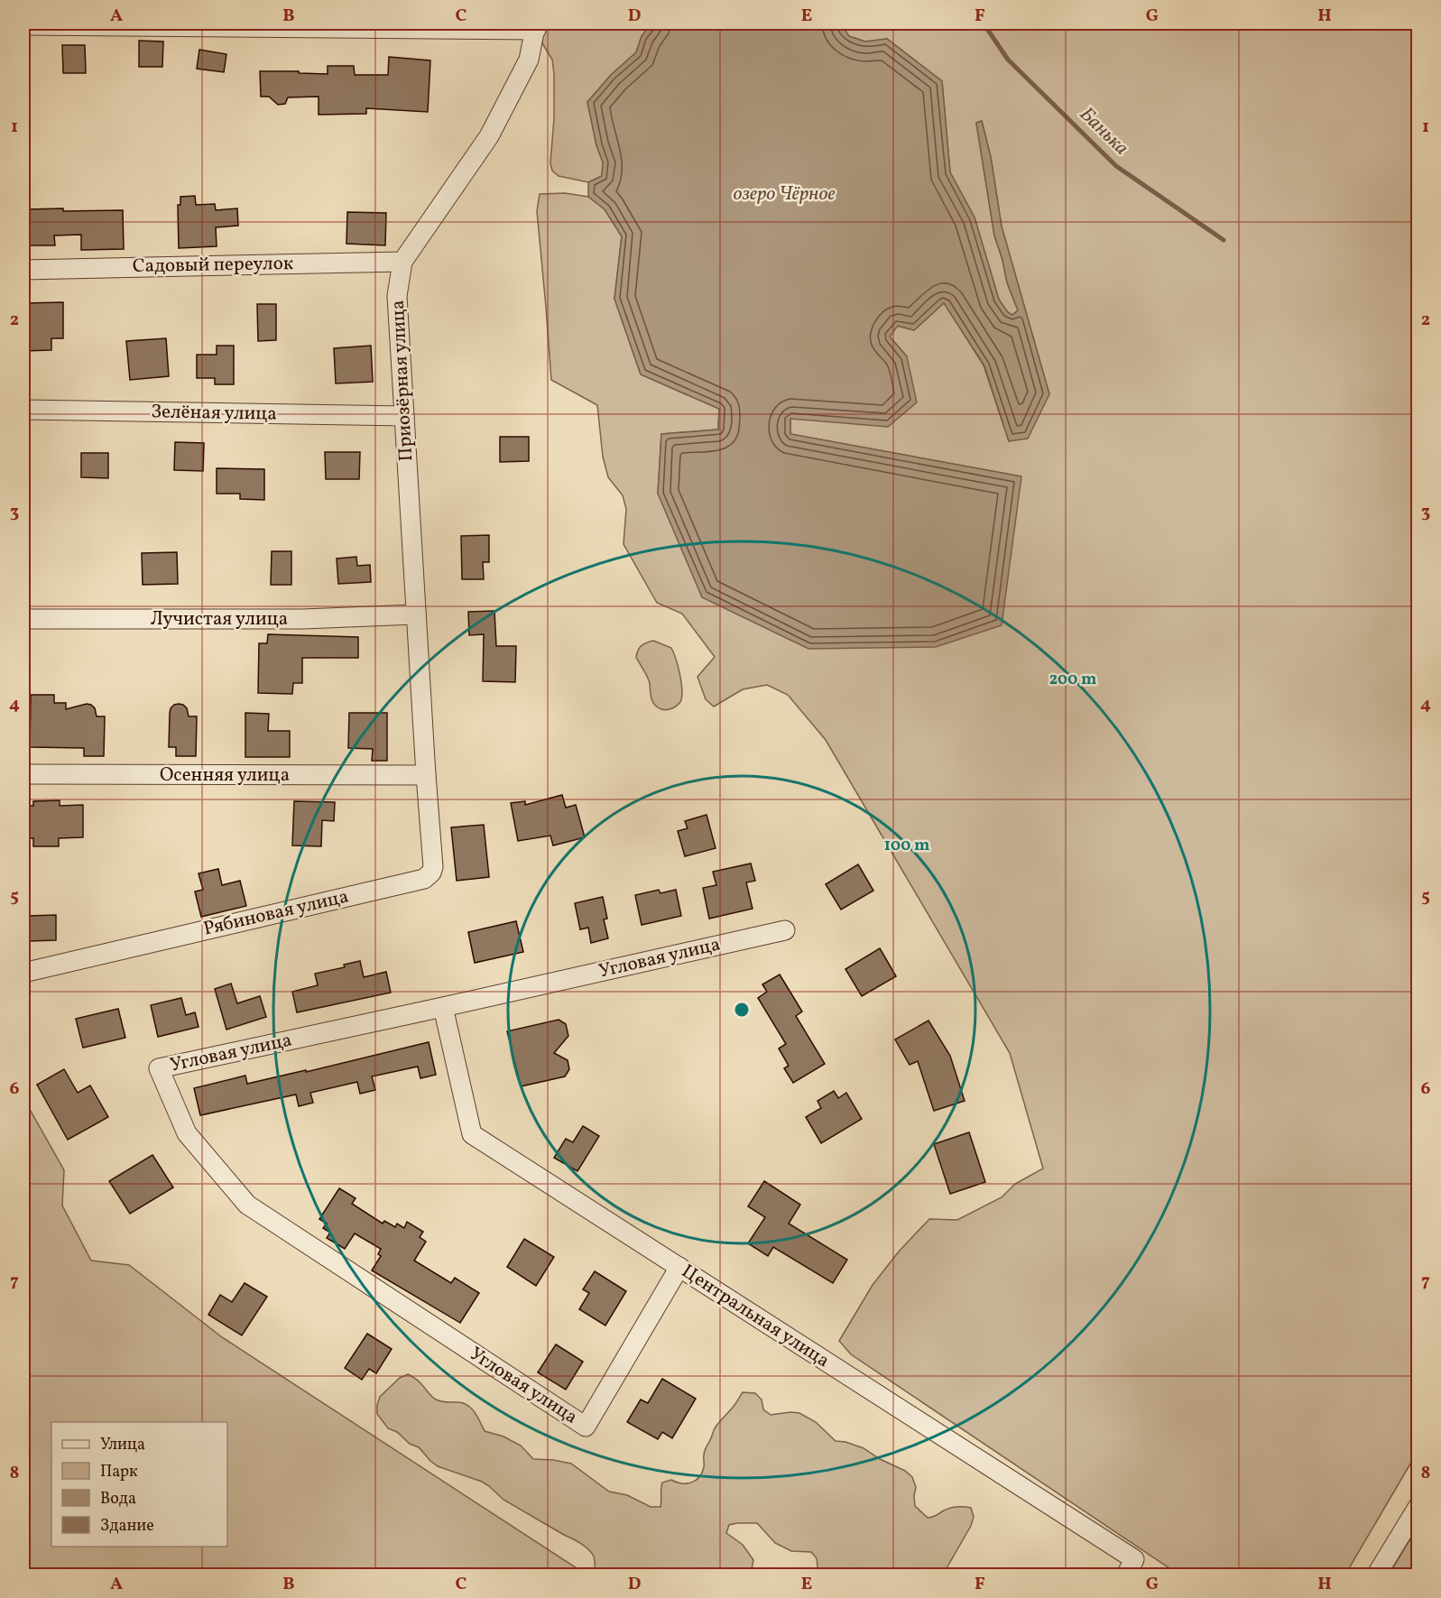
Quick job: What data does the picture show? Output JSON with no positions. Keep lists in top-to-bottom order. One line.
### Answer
{"streets":{"street":["Садовый переулок","Приозёрная улица","Зелёная улица","Лучистая улица","Осенняя улица","Рябиновая улица","Угловая улица","Центральная улица"]},"crossings":[["Садовый переулок","Приозёрная улица"],["Приозёрная улица","Зелёная улица"],["Приозёрная улица","Лучистая улица"],["Приозёрная улица","Осенняя улица"],["Приозёрная улица","Рябиновая улица"],["Осенняя улица","Рябиновая улица"],["Угловая улица","Центральная улица"]],"water":["Банька","озеро Чёрное"],"legend":["Улица","Парк","Вода","Здание"],"grid":{"columns":["A","B","C","D","E","F","G","H"],"rows":["1","2","3","4","5","6","7","8"]},"rings":["200 m","100 m"]}
